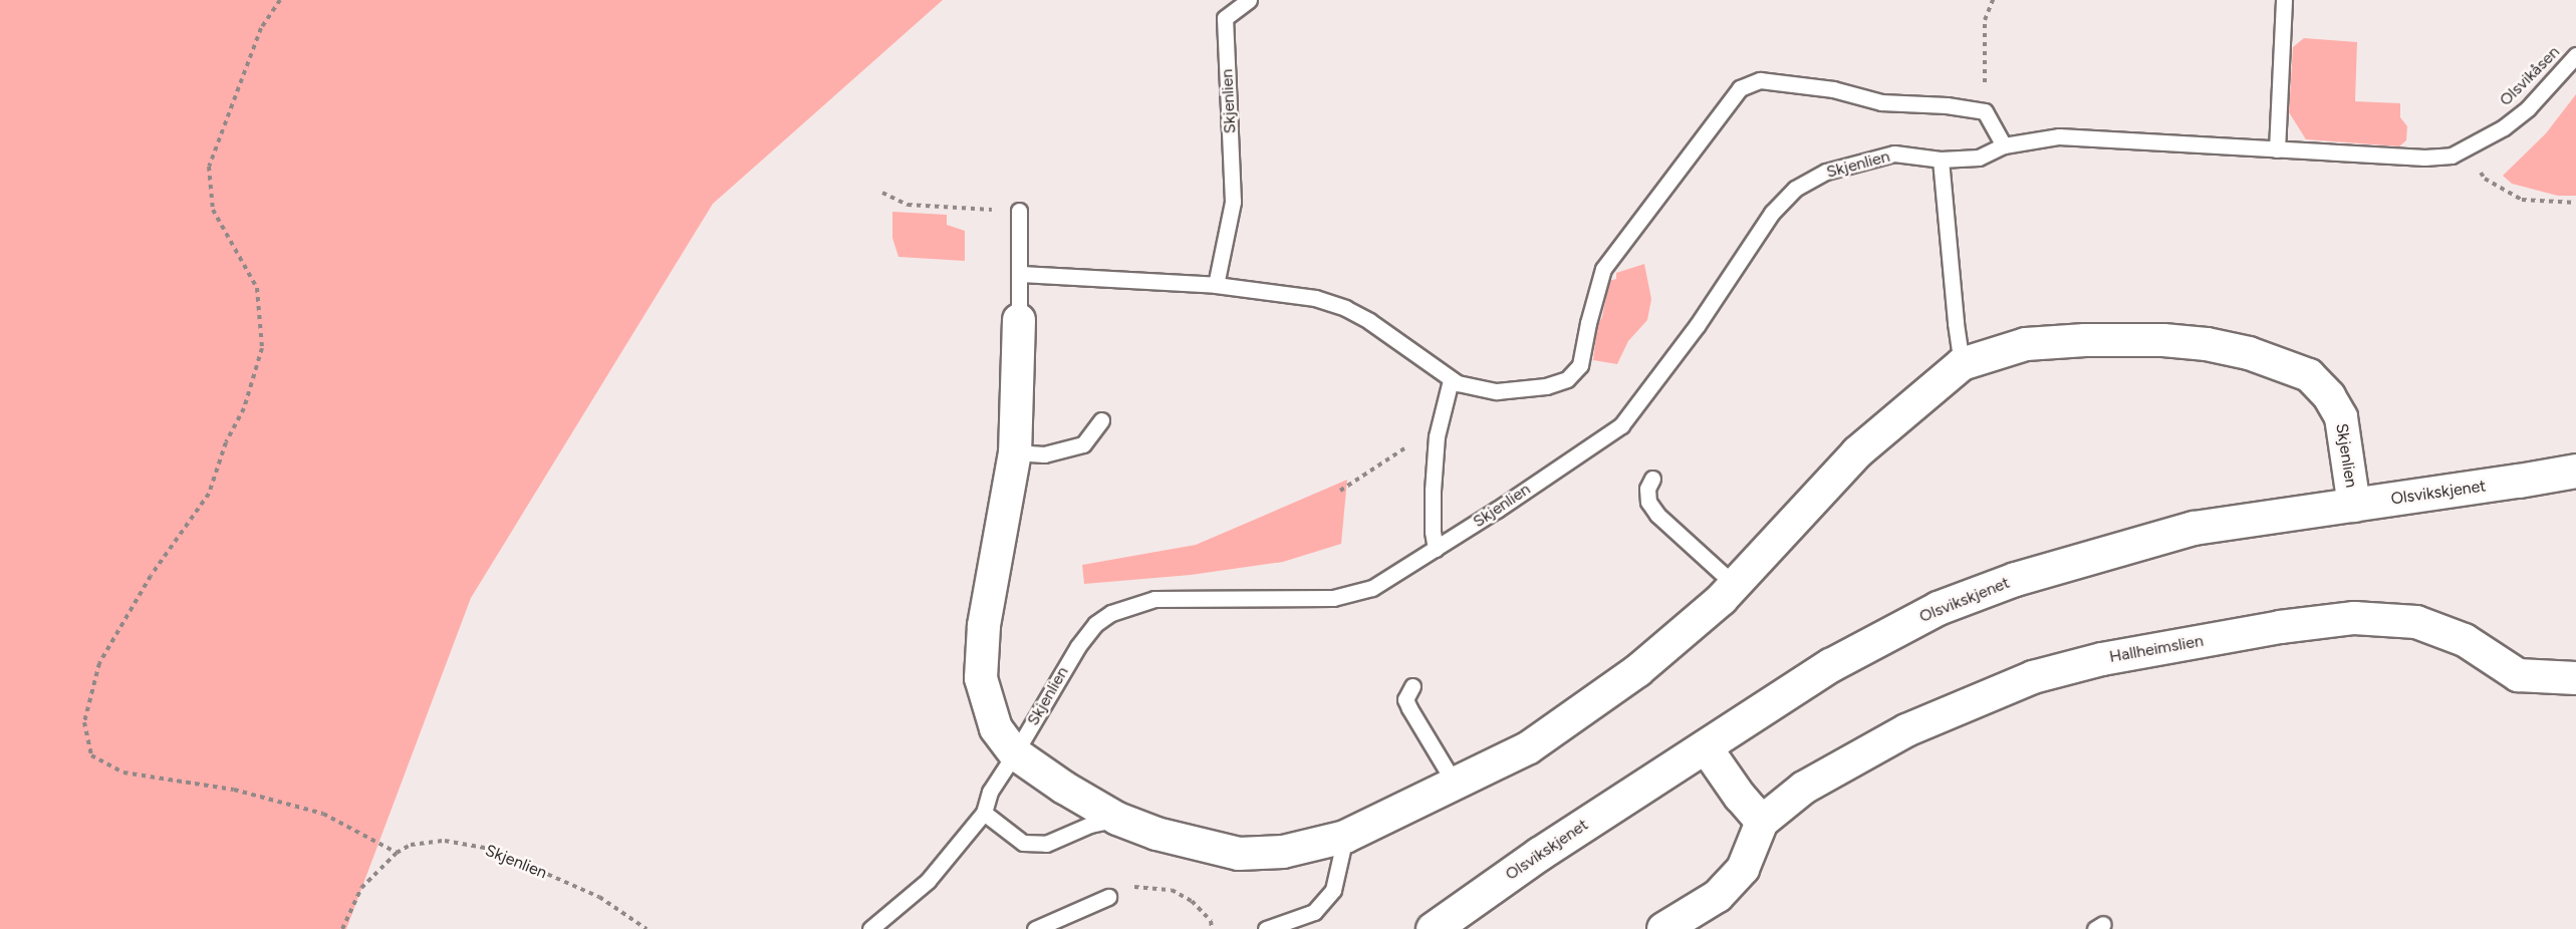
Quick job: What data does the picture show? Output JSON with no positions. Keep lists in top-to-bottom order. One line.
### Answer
{"streets":{"main road":["Olsvikskjenet"],"street":["Skjenlien","Hallheimslien"],"lane":["Olsvikåsen"]},"crossings":[["Olsvikåsen","Skjenlien"],["Skjenlien","Olsvikskjenet"]]}
